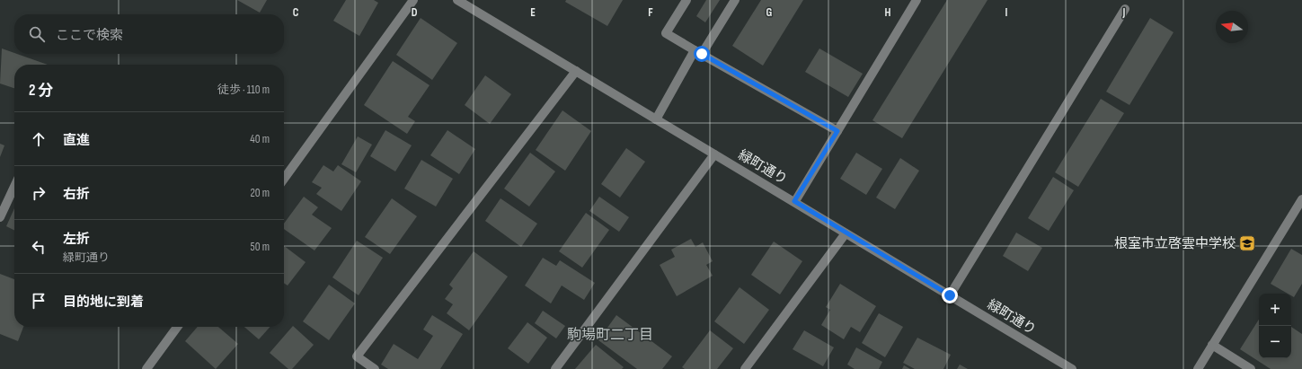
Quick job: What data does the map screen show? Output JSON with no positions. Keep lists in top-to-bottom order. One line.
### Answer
{"streets":{"street":["緑町通り"]},"districts":["駒場町二丁目"],"places":{"school or university":["根室市立啓雲中学校"]},"north":"left","page":{"search":"ここで検索","heading":["2 分","徒歩 · 110 m"],"list":[["直進","40 m"],["右折","20 m"],["左折","緑町通り","50 m"],"目的地に到着"],"map_buttons":["+","−"]},"grid":{"columns":["C","D","E","F","G","H","I","J"]}}
